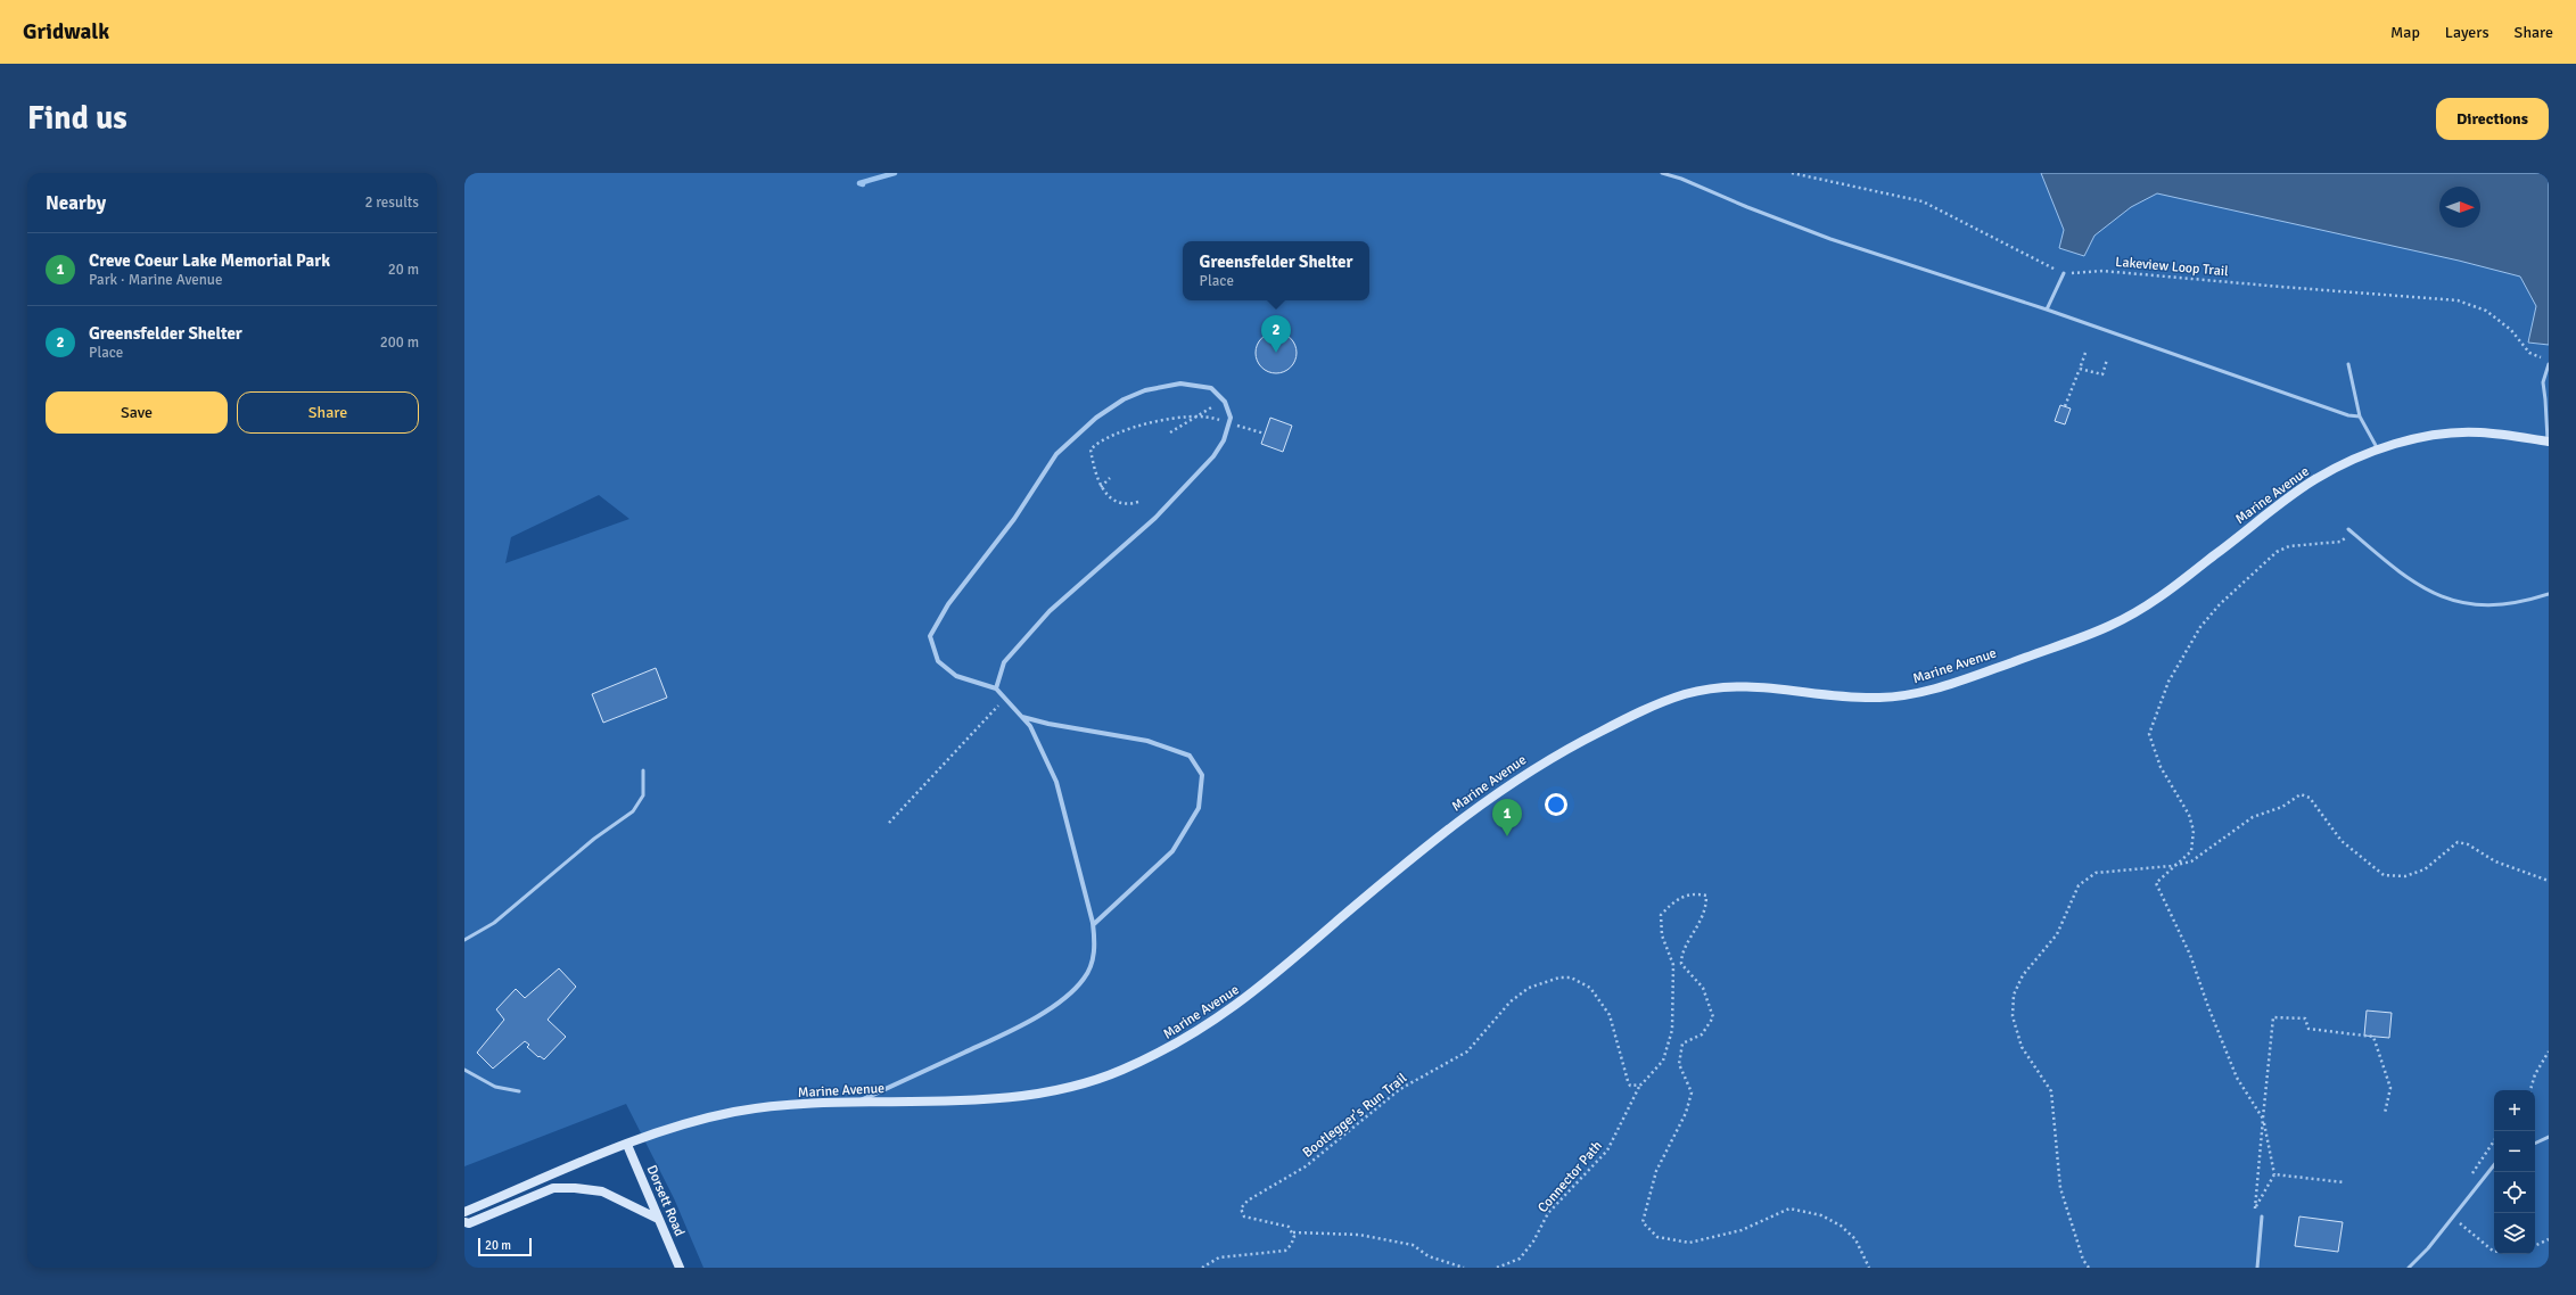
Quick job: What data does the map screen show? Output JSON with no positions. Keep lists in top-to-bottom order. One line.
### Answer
{"streets":{"main road":["Marine Avenue","Dorsett Road"],"path":["Lakeview Loop Trail","Bootlegger's Run Trail","Connector Path"]},"crossings":[["Marine Avenue","Dorsett Road"],["Bootlegger's Run Trail","Connector Path"]],"scale_bar":"20 m","north":"right","page":{"header":"Gridwalk","nav":["Map","Layers","Share"],"buttons":["Directions",["Save","Share"]],"title":"Find us","heading":["Nearby","2 results"],"list":[{"mark":"1","name":"Creve Coeur Lake Memorial Park","note":"Park · Marine Avenue","value":"20 m"},{"mark":"2","name":"Greensfelder Shelter","note":"Place","value":"200 m"}],"popup":["Greensfelder Shelter","Place"],"pins":["2","1"],"map_buttons":["+","−"],"scale":"20 m"}}
